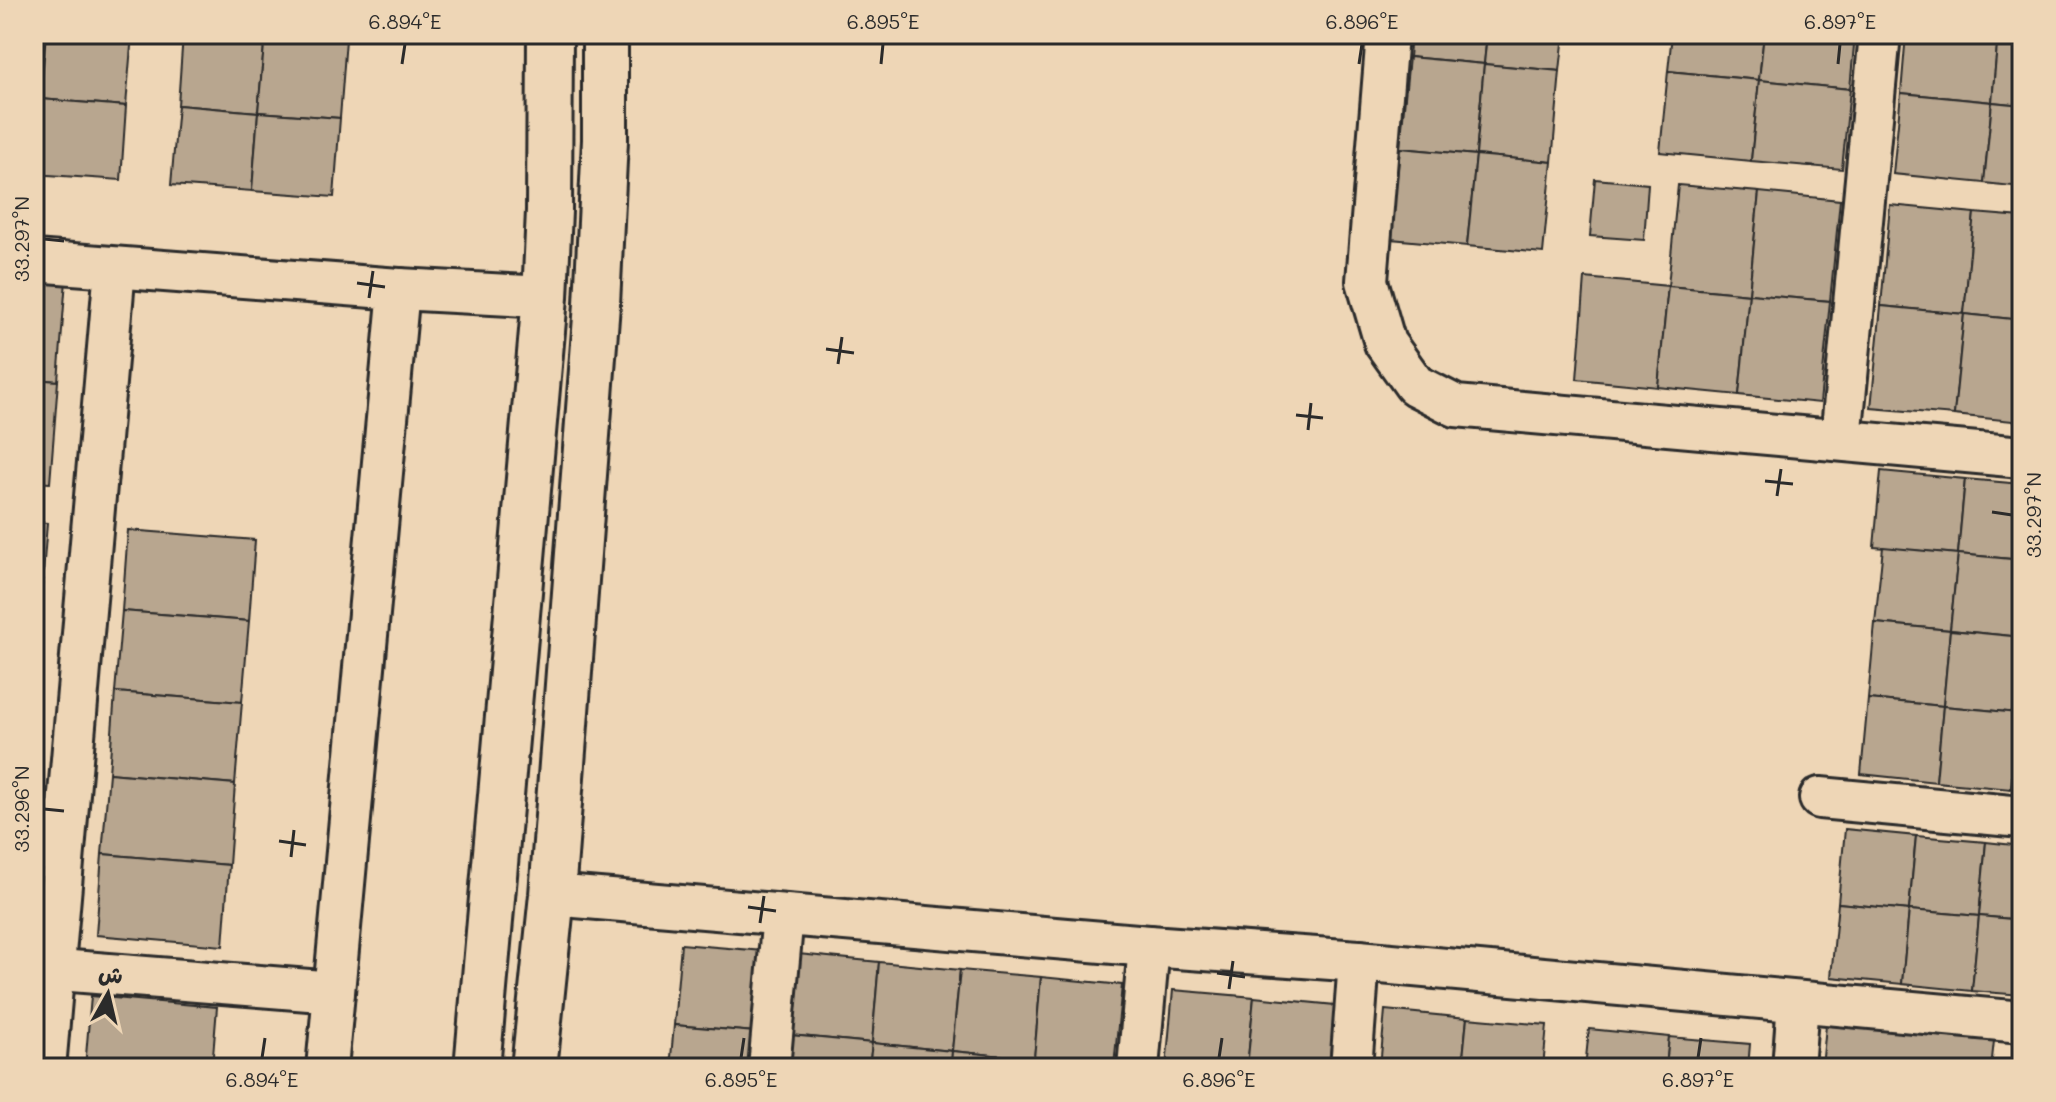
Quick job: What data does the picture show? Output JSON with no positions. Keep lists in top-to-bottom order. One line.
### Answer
{"north":"top","coordinates":["6.894°E","6.895°E","6.896°E","6.897°E","33.297°N","33.296°N"]}
